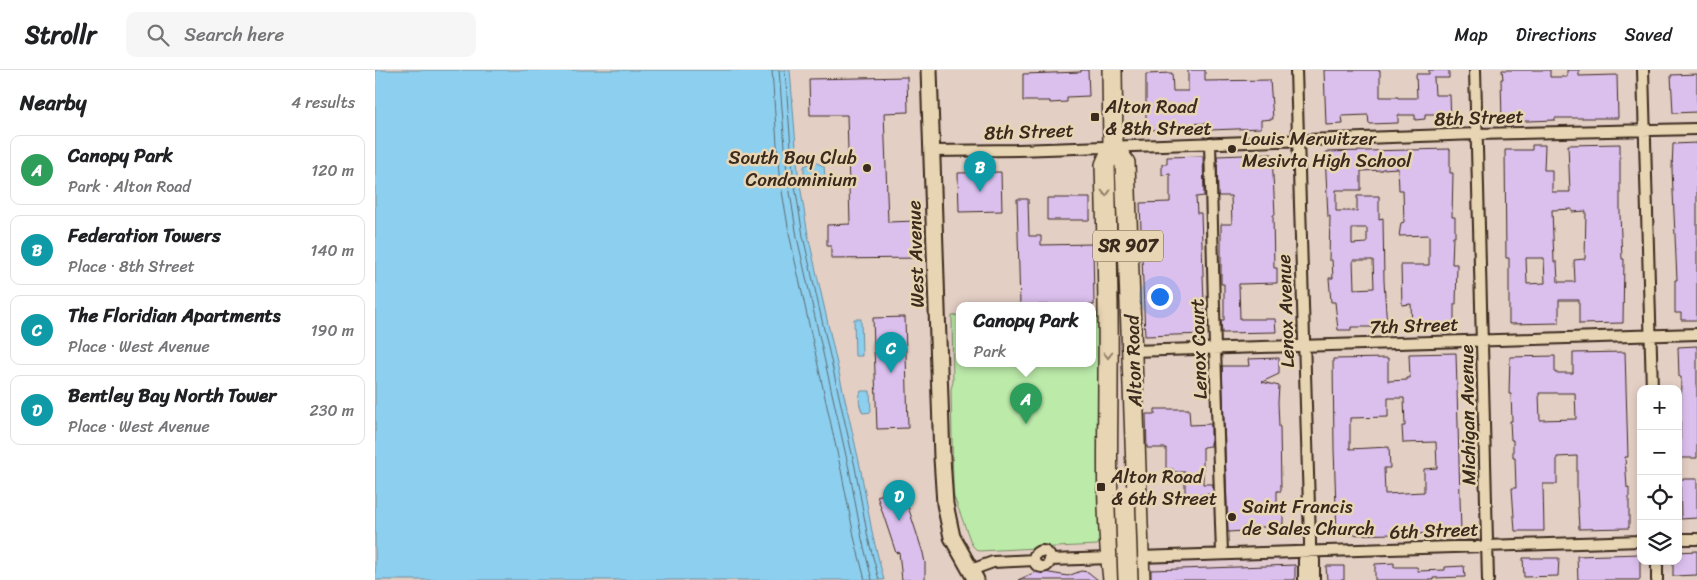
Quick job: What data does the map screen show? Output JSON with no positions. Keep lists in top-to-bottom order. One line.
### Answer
{"streets":{"highway":["SR 907","Alton Road"],"street":["8th Street","West Avenue","Lenox Avenue","7th Street","Lenox Court","Michigan Avenue","6th Street"]},"crossings":[["8th Street","West Avenue"],["8th Street","Lenox Avenue"],["8th Street","Lenox Court"],["8th Street","Alton Road"],["8th Street","Michigan Avenue"],["Lenox Avenue","7th Street"],["Lenox Avenue","6th Street"],["7th Street","Lenox Court"],["7th Street","Alton Road"],["7th Street","Michigan Avenue"],["Lenox Court","6th Street"],["Alton Road","6th Street"],["Michigan Avenue","6th Street"]],"places":{"transit":["Alton Road & 8th Street","Alton Road & 6th Street"],"other":["Louis Merwitzer Mesivta High School","South Bay Club Condominium","Saint Francis de Sales Church"]},"page":{"header":"Strollr","search":"Search here","nav":["Map","Directions","Saved"],"heading":["Nearby","4 results"],"list":[{"mark":"A","name":"Canopy Park","note":"Park · Alton Road","value":"120 m"},{"mark":"B","name":"Federation Towers","note":"Place · 8th Street","value":"140 m"},{"mark":"C","name":"The Floridian Apartments","note":"Place · West Avenue","value":"190 m"},{"mark":"D","name":"Bentley Bay North Tower","note":"Place · West Avenue","value":"230 m"}],"pins":["B","C","A","D"],"popup":["Canopy Park","Park"],"map_buttons":["+","−"]}}
